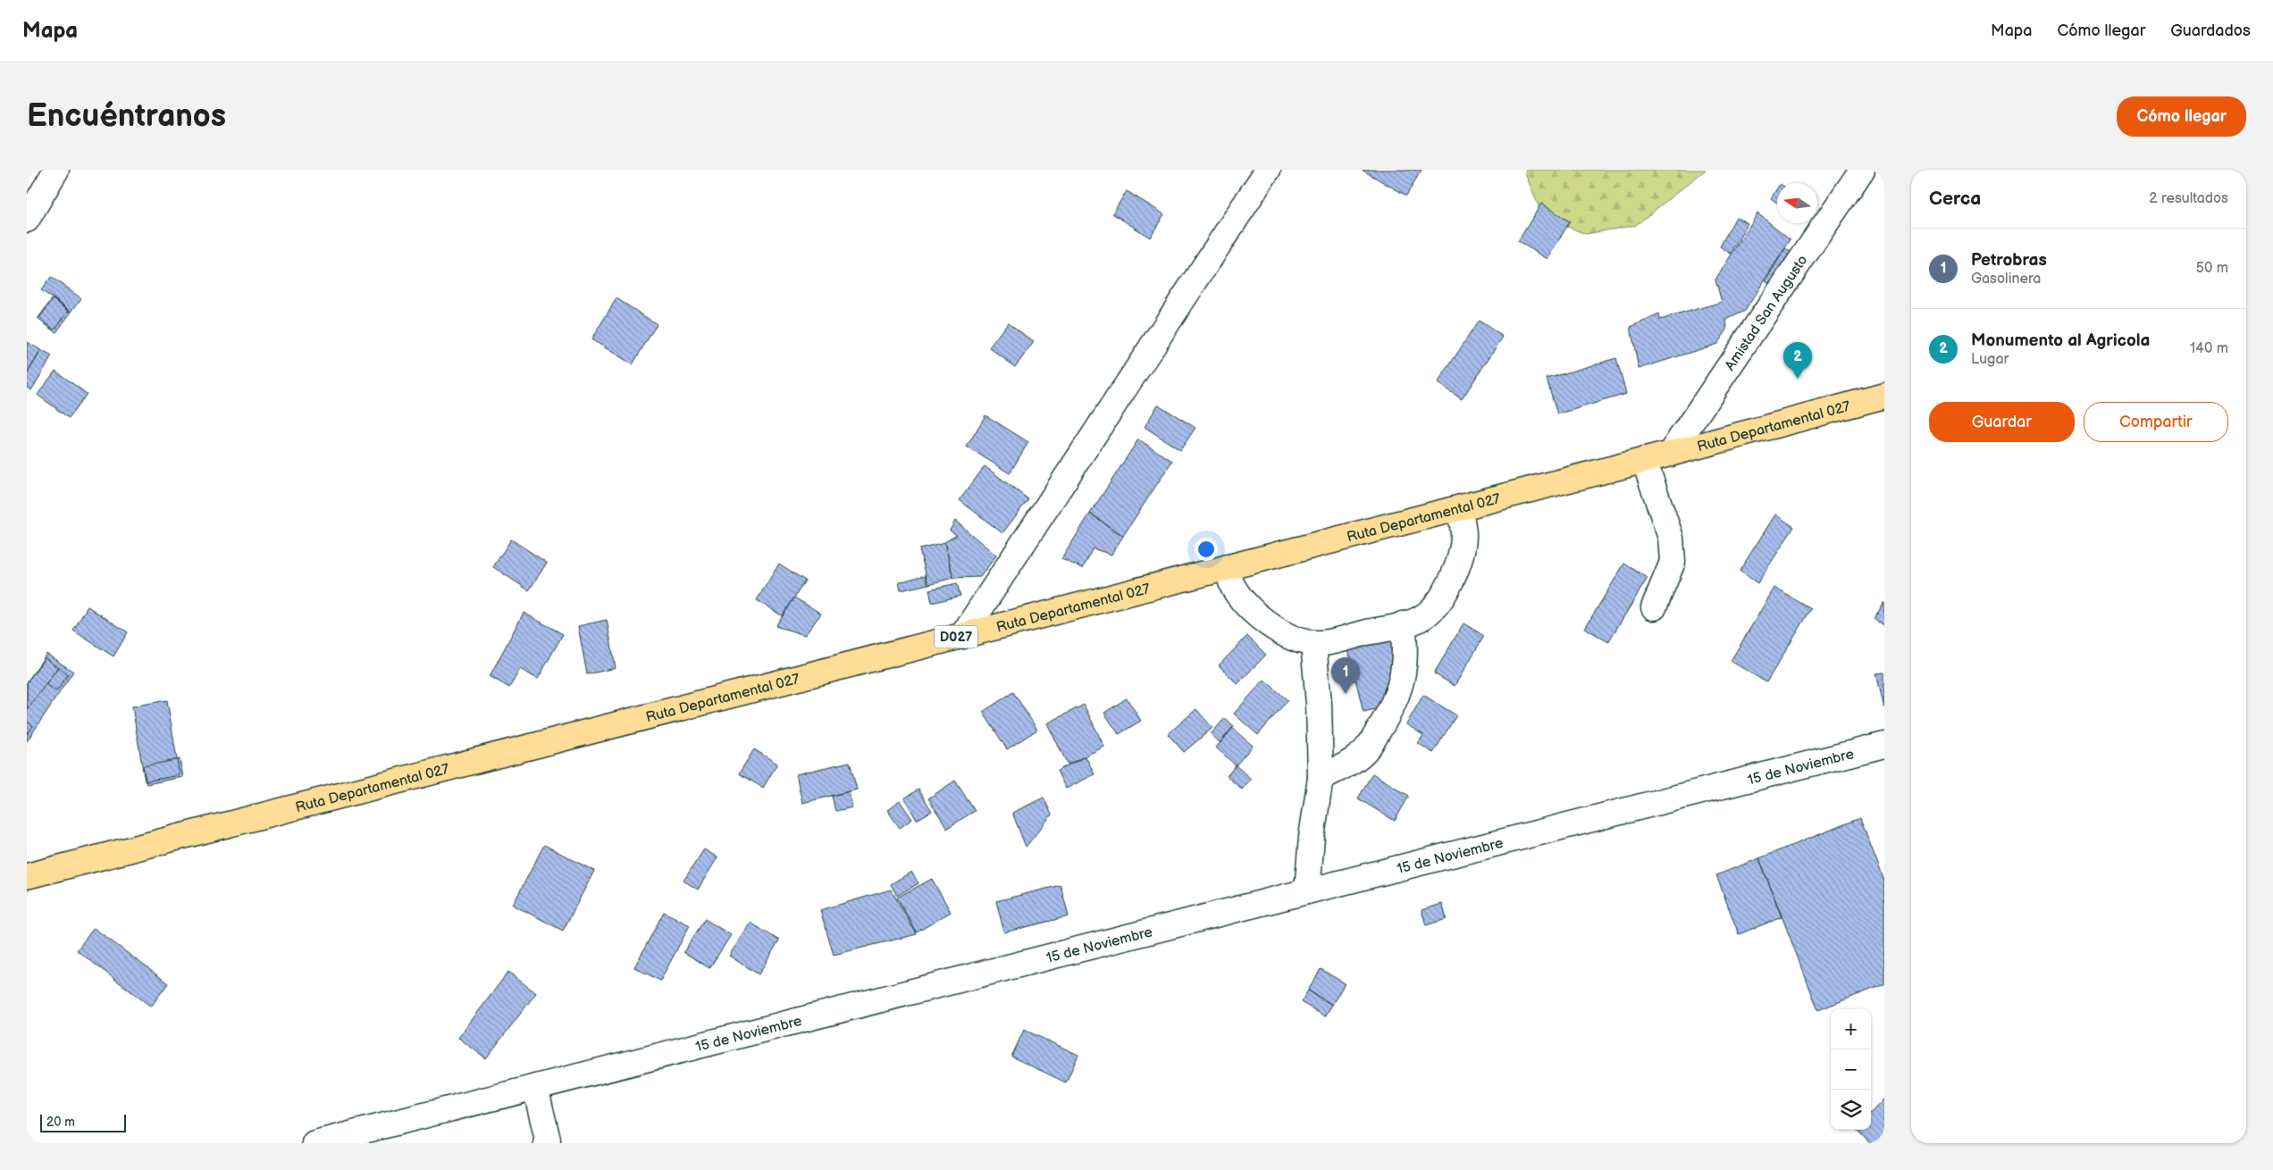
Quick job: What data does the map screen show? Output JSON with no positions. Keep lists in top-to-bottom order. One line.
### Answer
{"streets":{"main road":["Ruta Departamental 027","D027"],"street":["Amistad San Augusto","15 de Noviembre"]},"crossings":[["Amistad San Augusto","Ruta Departamental 027"]],"scale_bar":"20 m","north":"left","page":{"header":"Mapa","nav":["Mapa","Cómo llegar","Guardados"],"buttons":["Cómo llegar",["Guardar","Compartir"]],"title":"Encuéntranos","heading":["Cerca","2 resultados"],"list":[{"mark":"1","name":"Petrobras","note":"Gasolinera","value":"50 m"},{"mark":"2","name":"Monumento al Agricola","note":"Lugar","value":"140 m"}],"pins":["2","1"],"map_buttons":["+","−"],"scale":"20 m"}}
